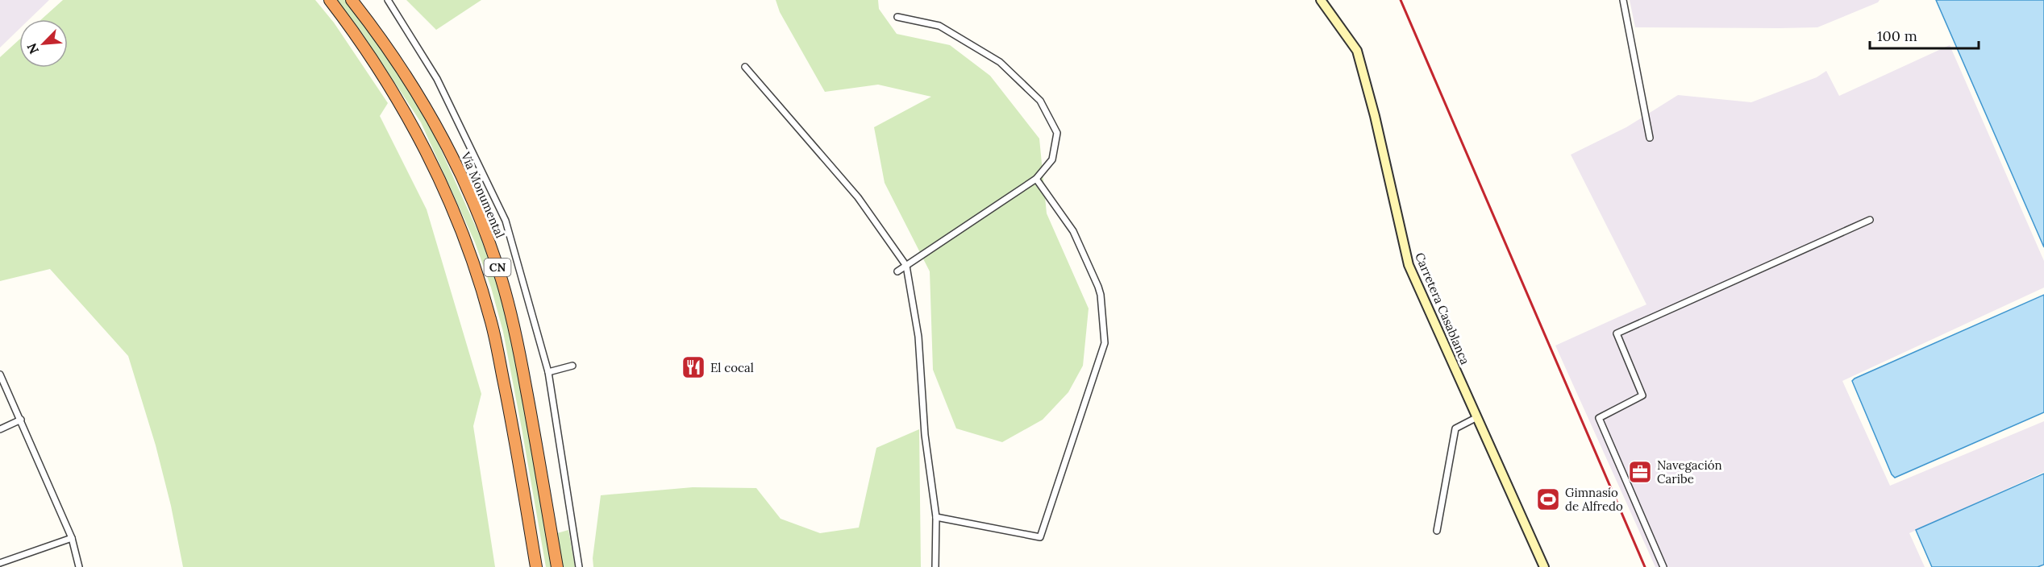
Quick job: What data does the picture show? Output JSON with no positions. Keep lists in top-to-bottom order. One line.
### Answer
{"streets":{"highway":["Vía Monumental","CN"],"main road":["Carretera Casablanca"]},"places":{"restaurant":["El cocal"],"office":["Navegación Caribe"],"sports":["Gimnasio de Alfredo"]},"scale_bar":"100 m","north":"bottom left"}
